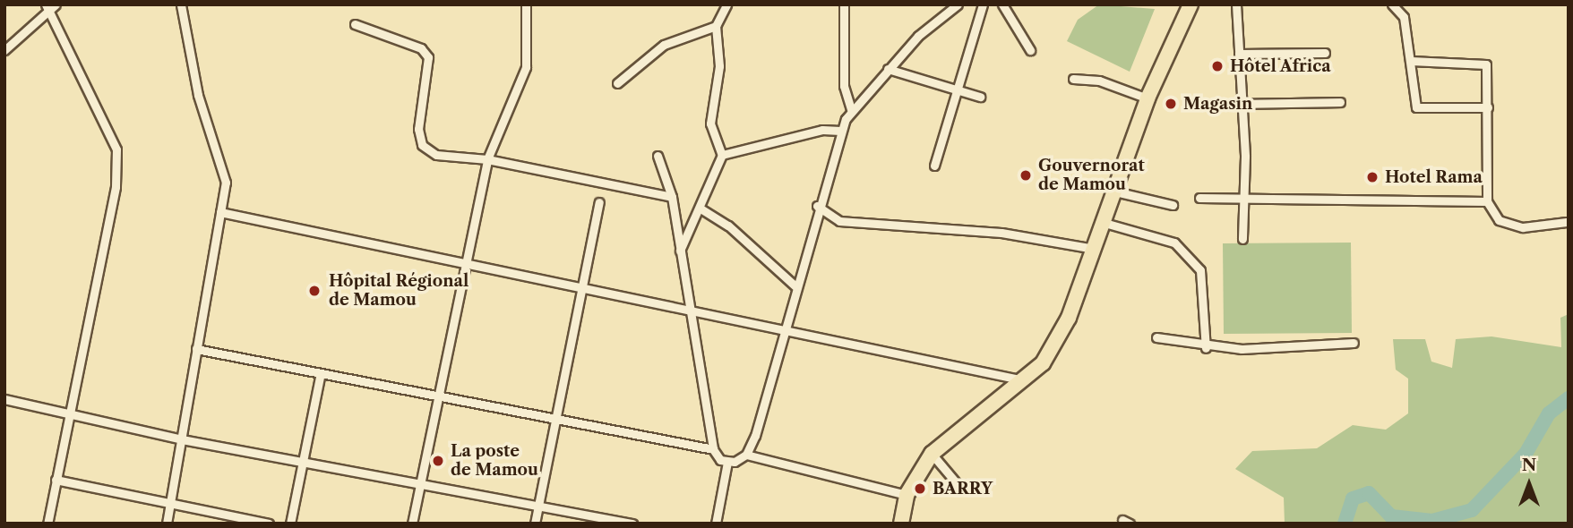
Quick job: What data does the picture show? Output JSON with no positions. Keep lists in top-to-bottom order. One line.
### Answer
{"places":["Hôtel Africa","Magasin","Gouvernorat de Mamou","Hotel Rama","Hôpital Régional de Mamou","La poste de Mamou","BARRY"],"north":"top"}
